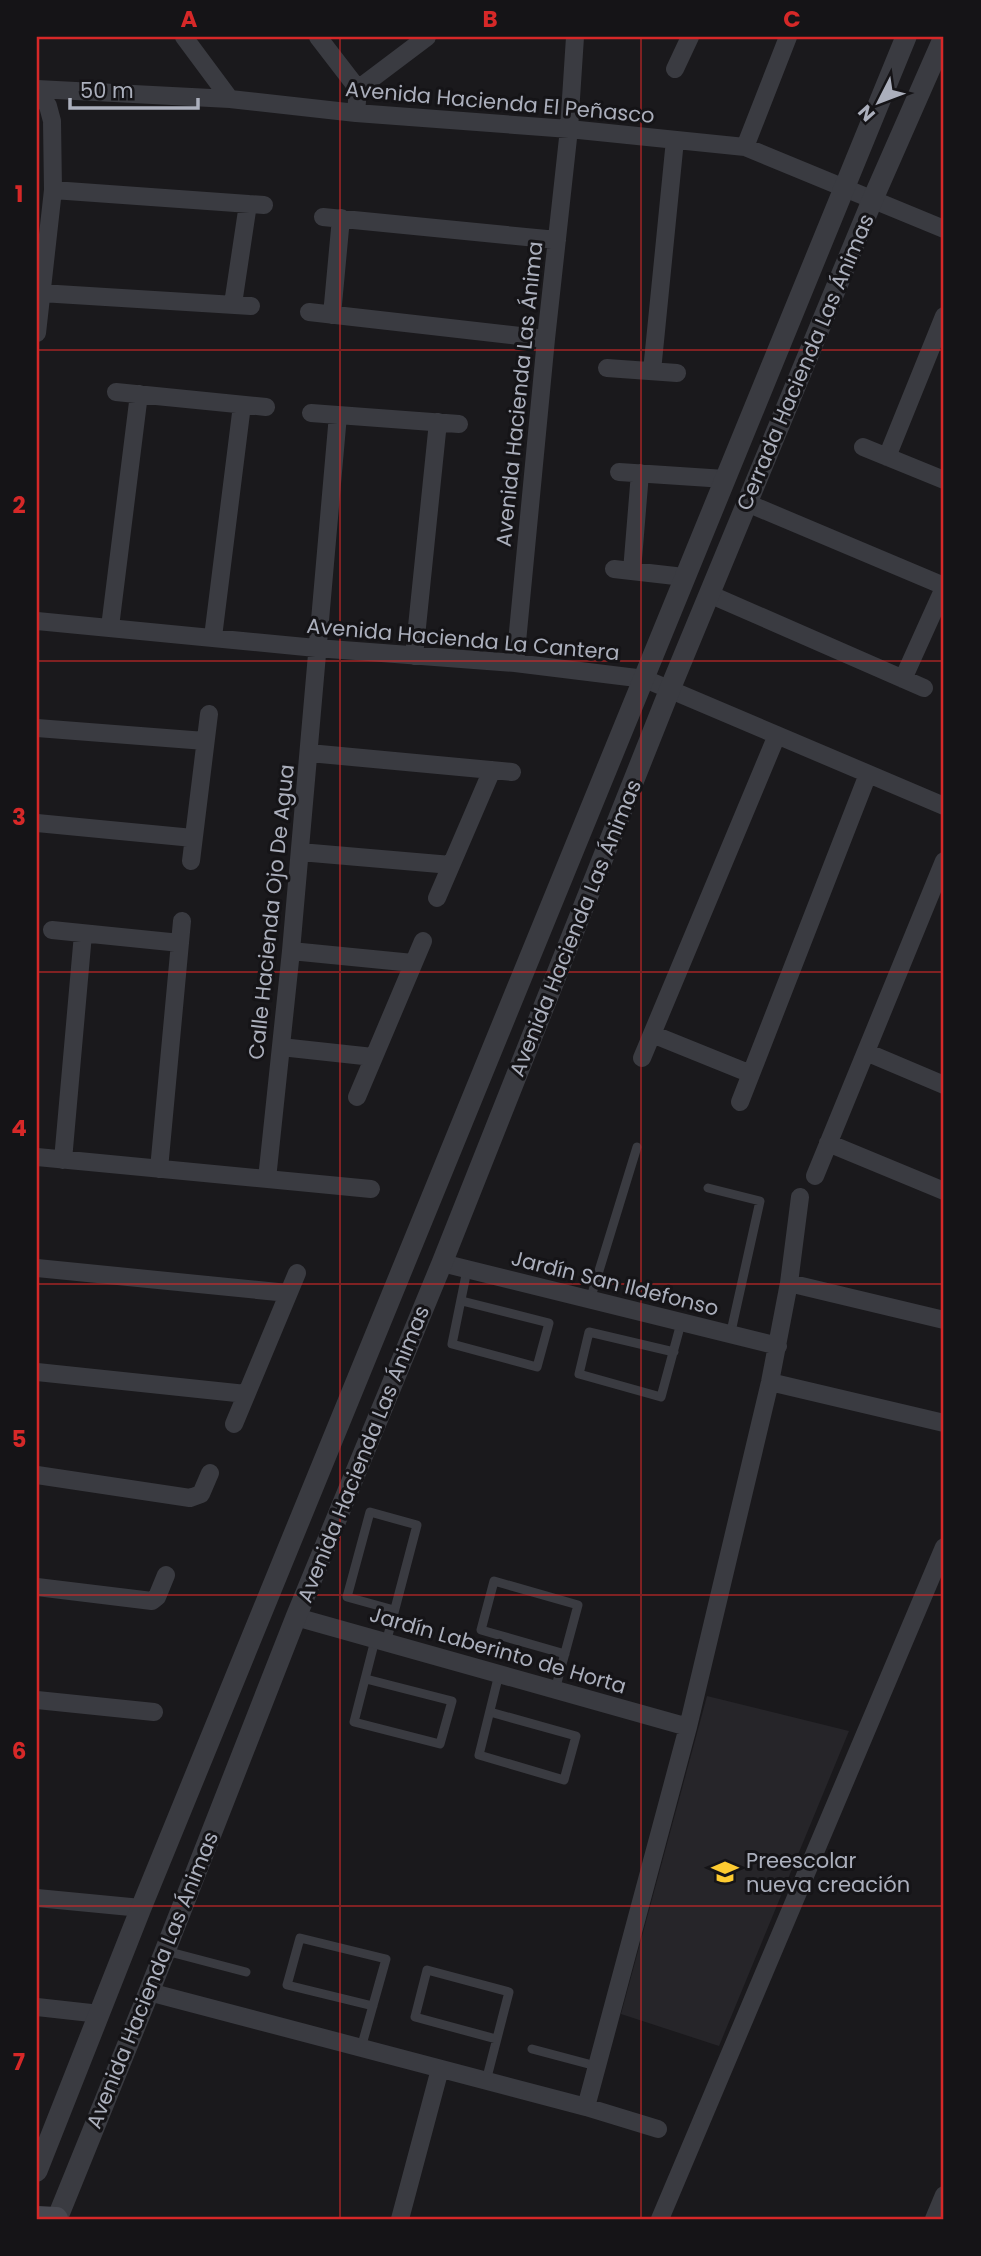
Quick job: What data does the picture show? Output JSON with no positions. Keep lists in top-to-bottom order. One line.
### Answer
{"streets":{"street":["Avenida Hacienda El Peñasco","Cerrada Hacienda Las Ánimas","Avenida Hacienda Las Ánima","Avenida Hacienda La Cantera","Calle Hacienda Ojo De Agua","Avenida Hacienda Las Ánimas","Jardín San Ildefonso","Jardín Laberinto de Horta"]},"crossings":[["Avenida Hacienda El Peñasco","Cerrada Hacienda Las Ánimas"],["Avenida Hacienda El Peñasco","Avenida Hacienda Las Ánima"],["Cerrada Hacienda Las Ánimas","Avenida Hacienda La Cantera"],["Cerrada Hacienda Las Ánimas","Avenida Hacienda Las Ánimas"],["Avenida Hacienda Las Ánima","Avenida Hacienda La Cantera"],["Avenida Hacienda La Cantera","Calle Hacienda Ojo De Agua"],["Avenida Hacienda La Cantera","Avenida Hacienda Las Ánimas"],["Avenida Hacienda Las Ánimas","Jardín San Ildefonso"],["Avenida Hacienda Las Ánimas","Jardín Laberinto de Horta"]],"places":{"school or university":["Preescolar nueva creación"]},"scale_bar":"50 m","north":"bottom left","grid":{"columns":["A","B","C"],"rows":["1","2","3","4","5","6","7"]}}
